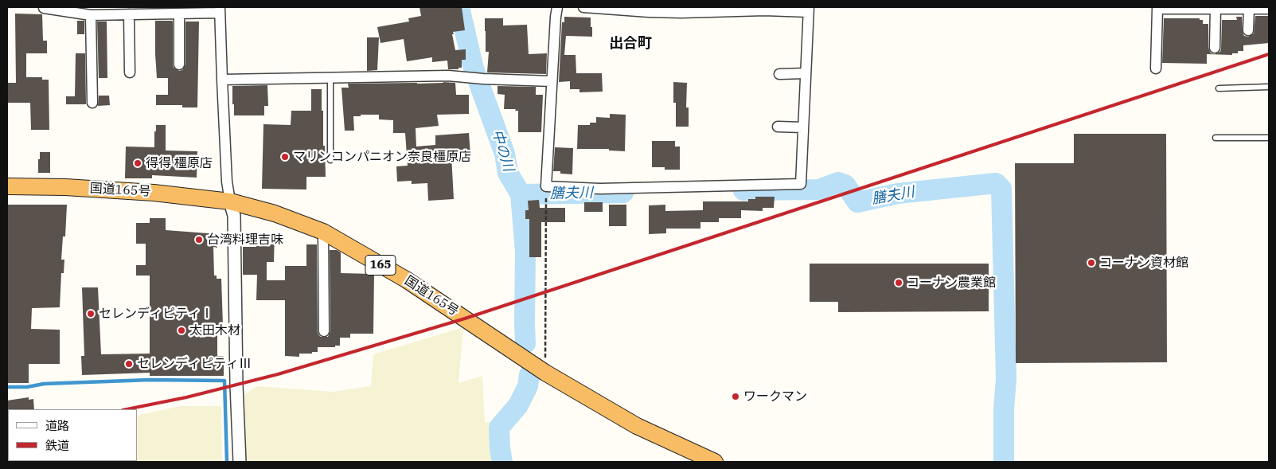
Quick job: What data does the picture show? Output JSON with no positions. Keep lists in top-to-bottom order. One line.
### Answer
{"streets":{"highway":["国道165号","165"]},"districts":["出合町"],"water":["中の川","膳夫川"],"places":["マリンコンパニオン奈良橿原店","得得 橿原店","台湾料理吉味","コーナン資材館","コーナン農業館","セレンディピティⅠ","太田木材","セレンディピティⅢ","ワークマン"],"legend":["道路","鉄道"]}
